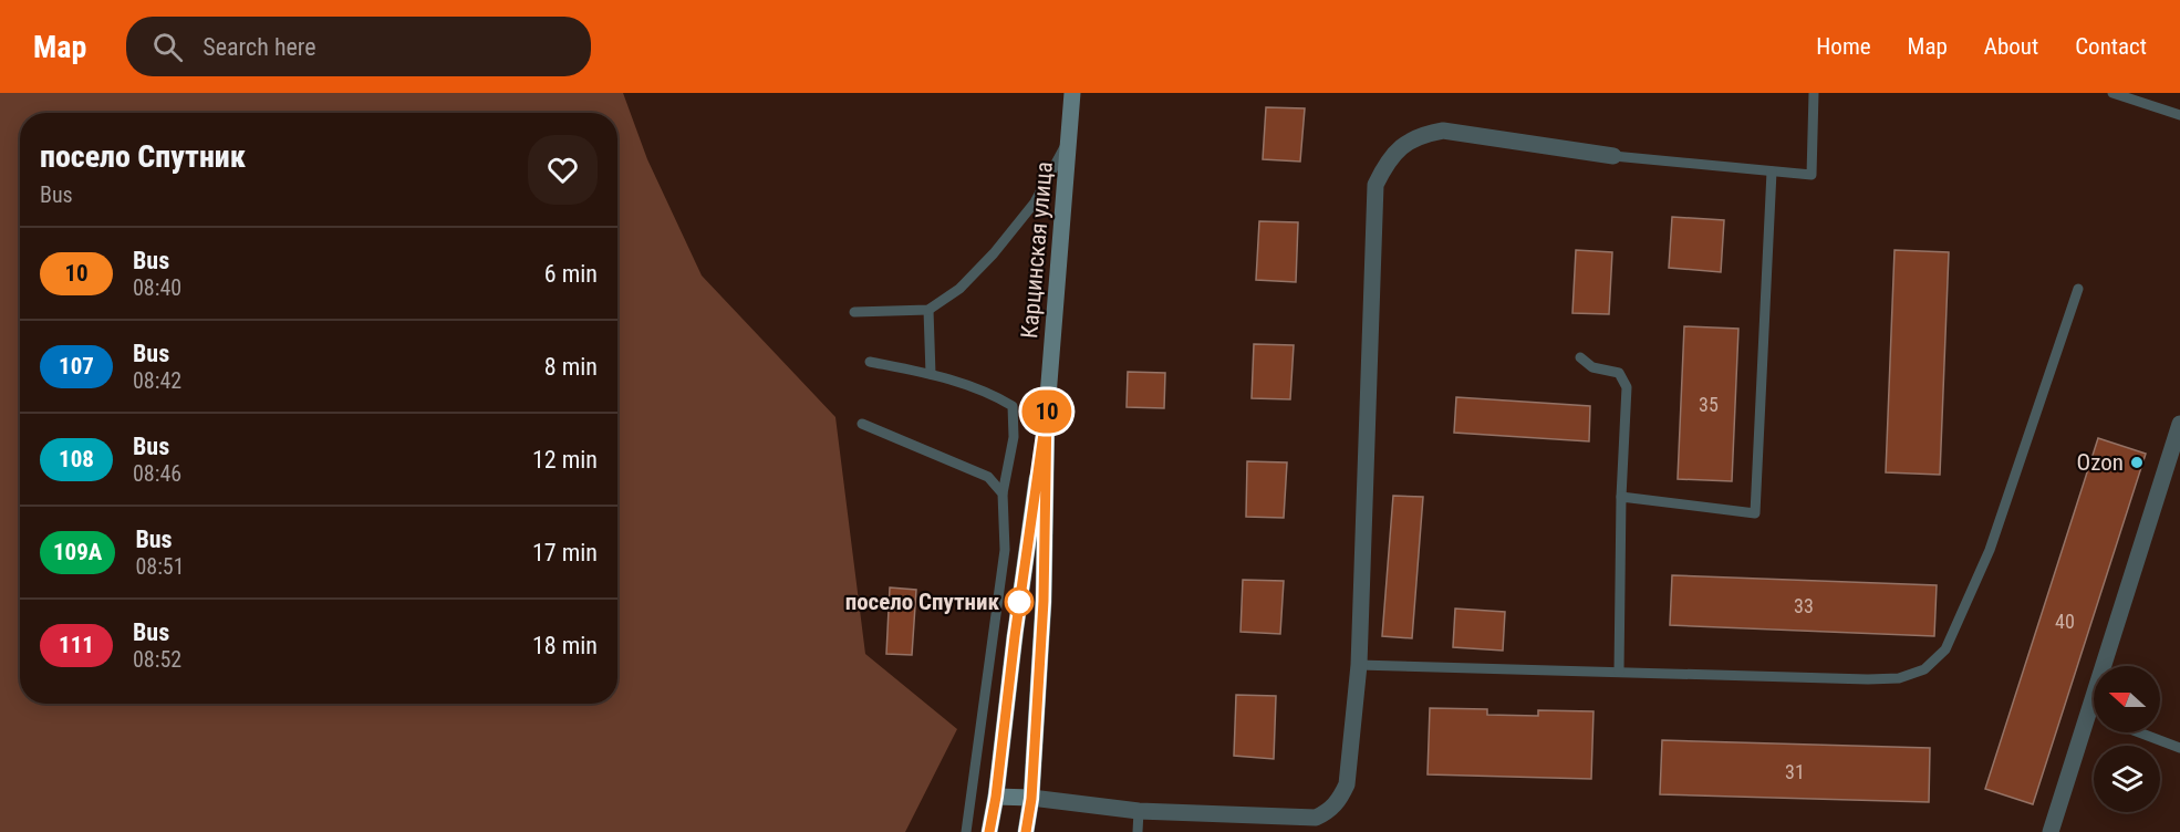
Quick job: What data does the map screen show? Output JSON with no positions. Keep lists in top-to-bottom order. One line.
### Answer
{"streets":{"main road":["Карцинская улица"]},"places":["Ozon","посело Спутник"],"lines":["bus line 10"],"house_numbers":["35","33","40","31"],"north":"left","page":{"header":"Map","search":"Search here","nav":["Home","Map","About","Contact"],"on_map":"10","heading":["посело Спутник","Bus"],"list":[{"mark":"10","name":"Bus","note":"08:40","value":"6 min"},{"mark":"107","name":"Bus","note":"08:42","value":"8 min"},{"mark":"108","name":"Bus","note":"08:46","value":"12 min"},{"mark":"109А","name":"Bus","note":"08:51","value":"17 min"},{"mark":"111","name":"Bus","note":"08:52","value":"18 min"}]}}
